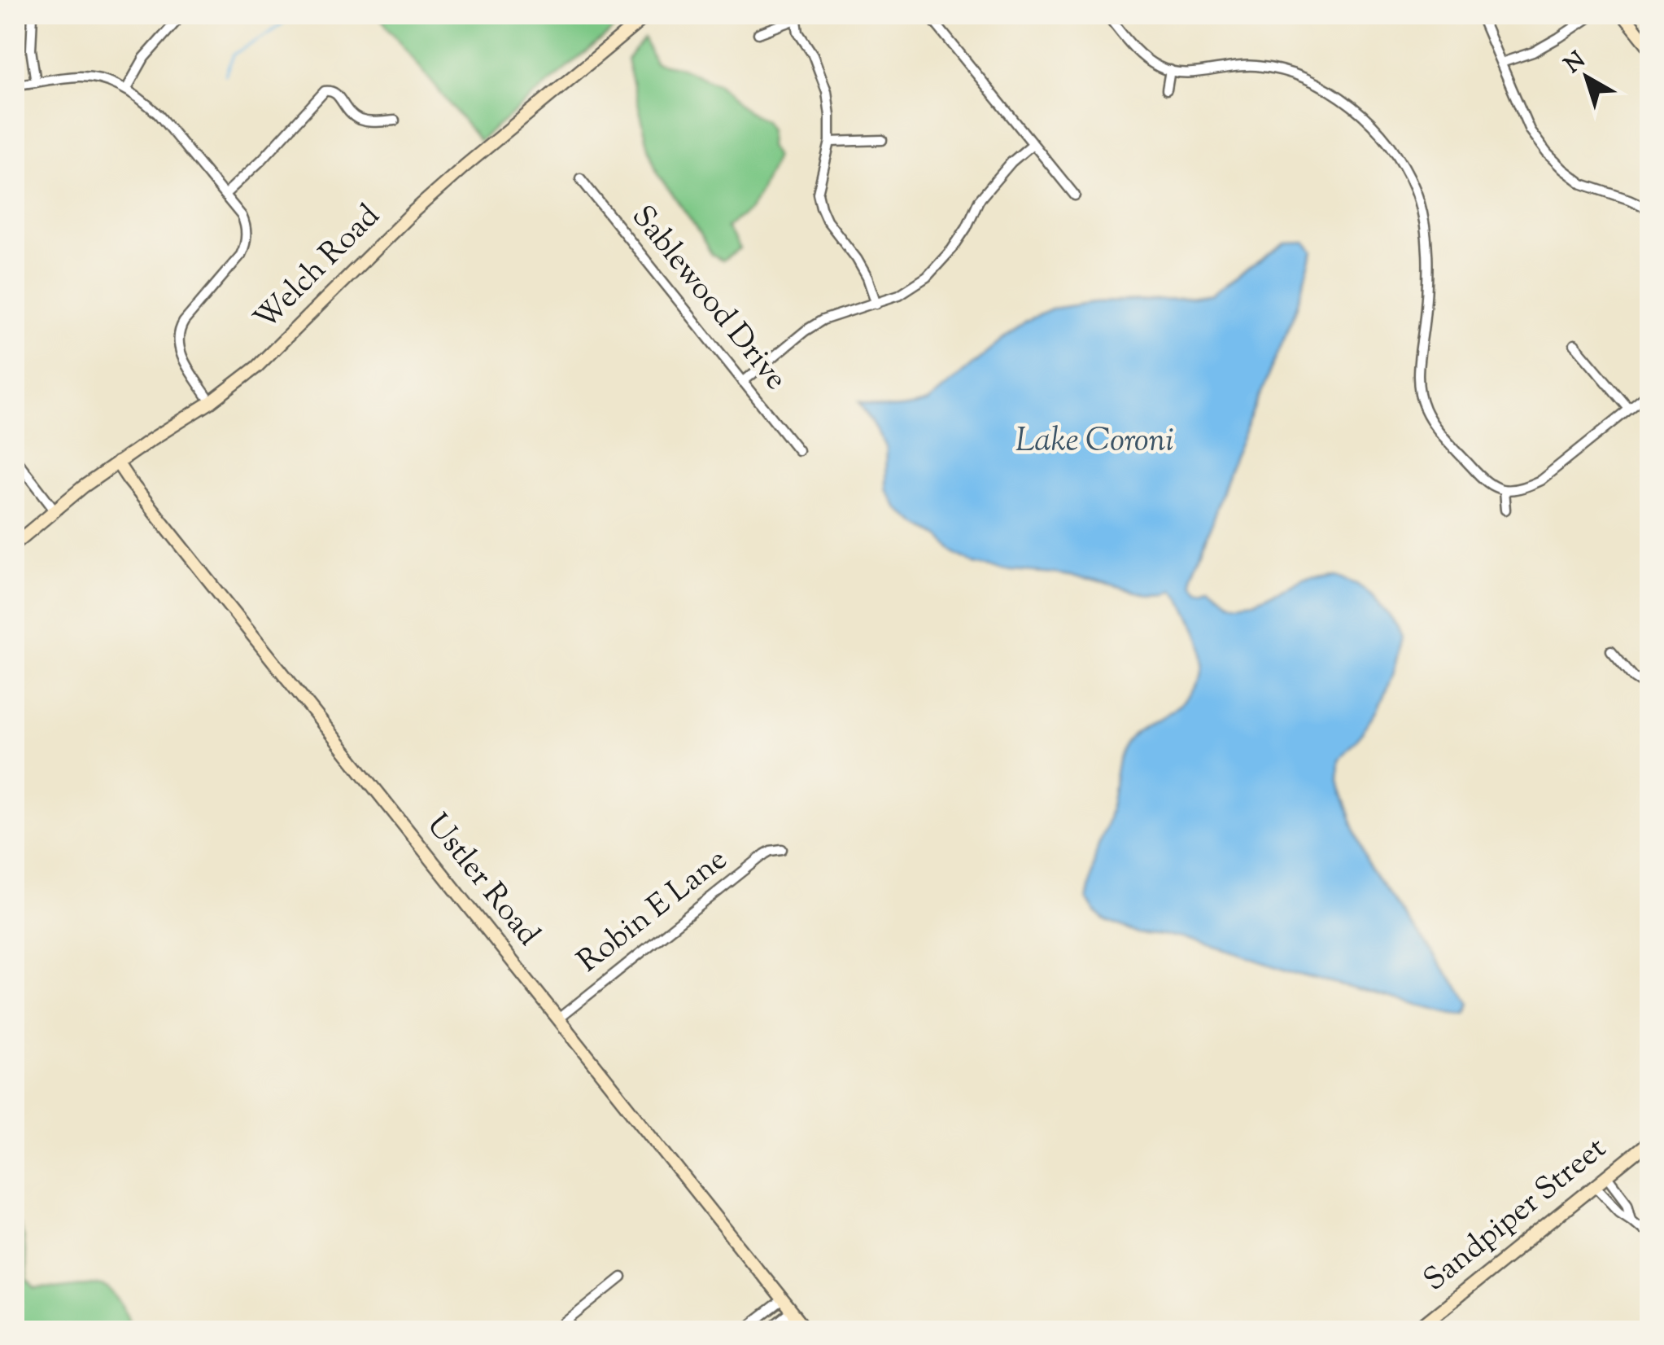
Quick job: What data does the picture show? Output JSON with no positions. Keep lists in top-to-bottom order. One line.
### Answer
{"streets":{"street":["Welch Road","Sablewood Drive","Ustler Road","Robin E Lane","Sandpiper Street"]},"crossings":[["Welch Road","Ustler Road"],["Ustler Road","Robin E Lane"]],"water":["Lake Coroni"],"north":"top left"}
